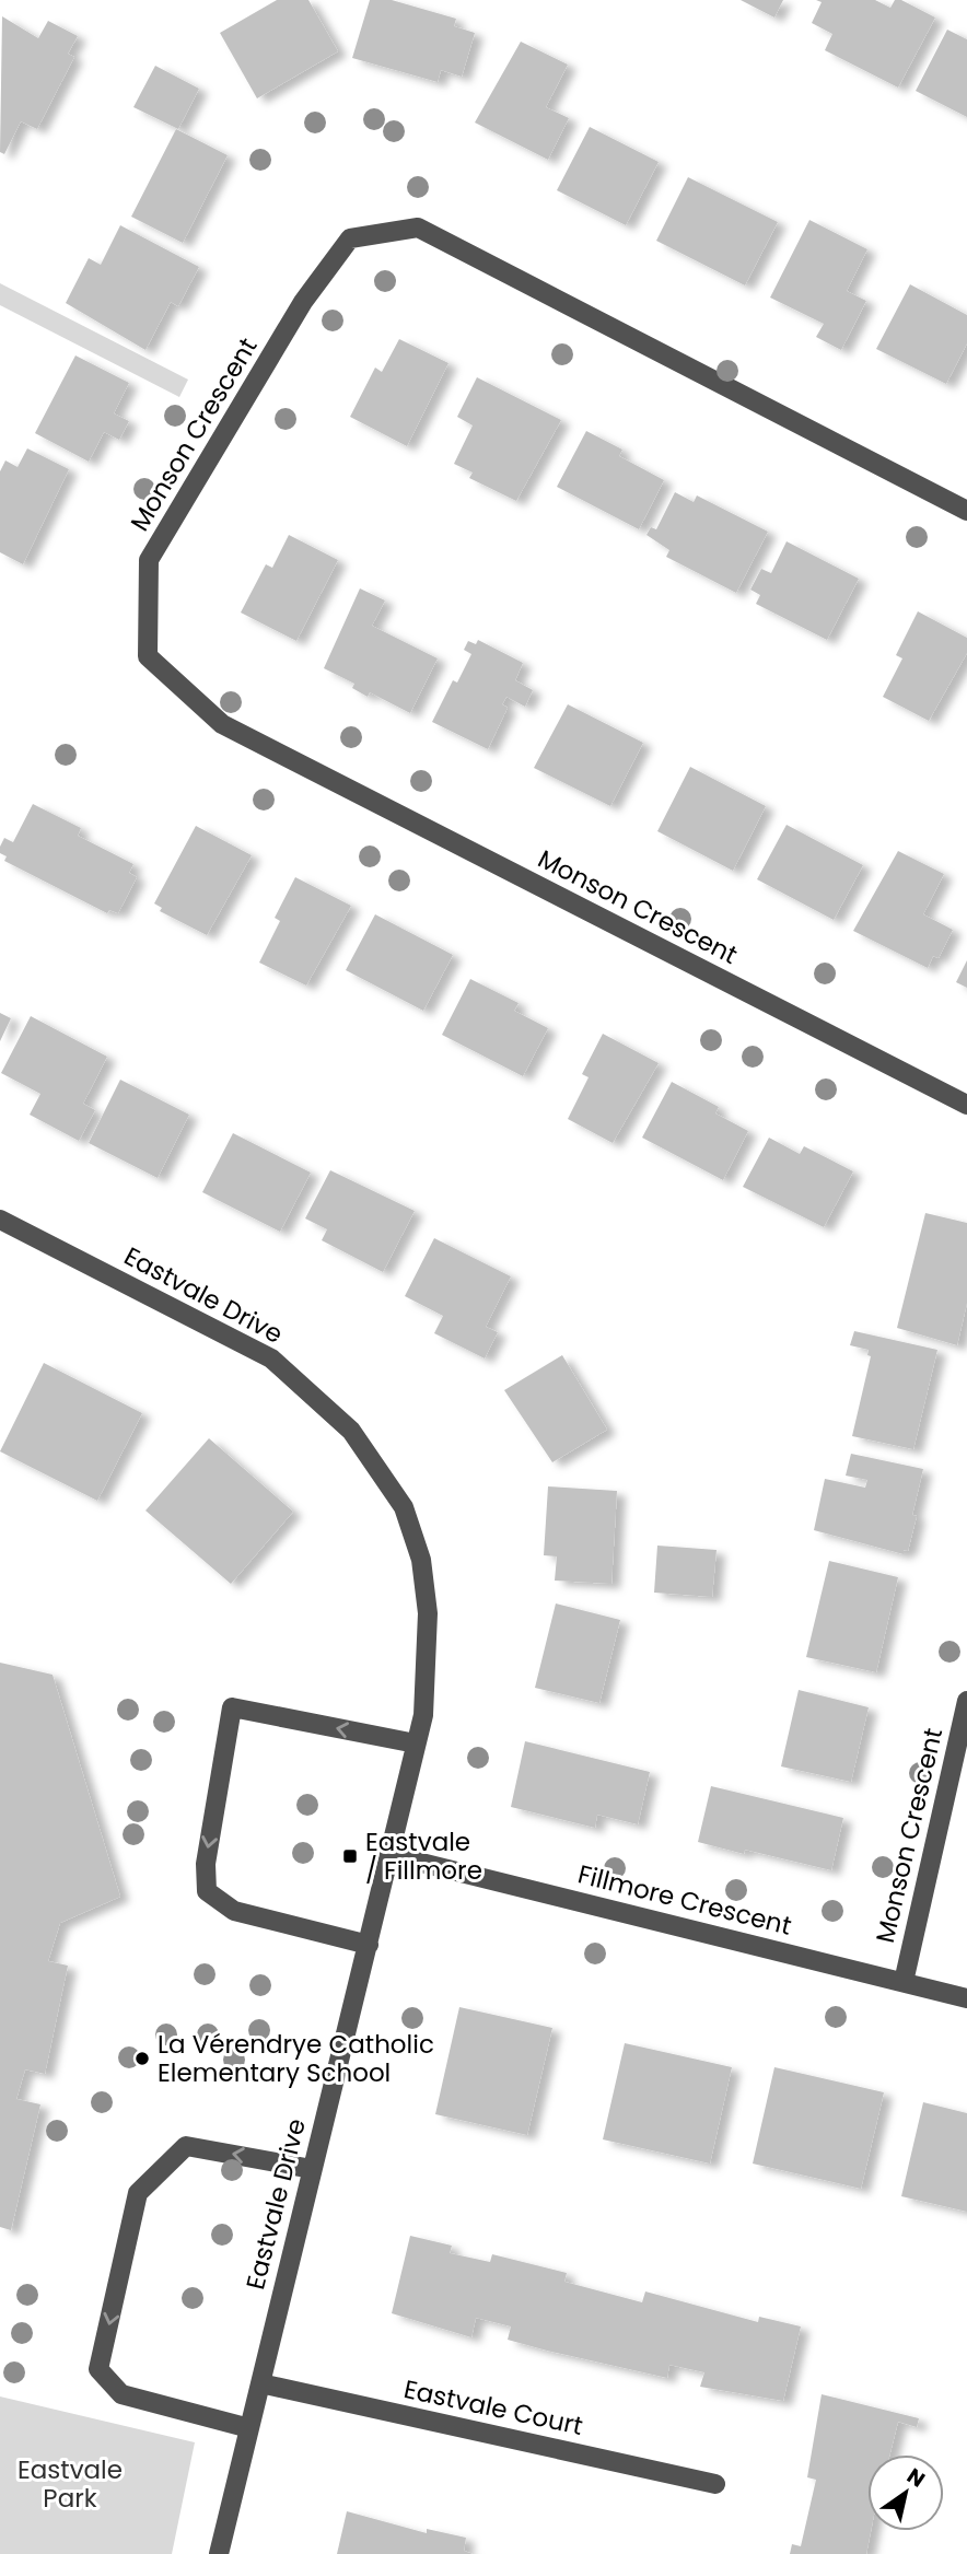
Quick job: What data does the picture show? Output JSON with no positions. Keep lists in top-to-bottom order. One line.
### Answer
{"streets":{"street":["Monson Crescent","Eastvale Drive","Fillmore Crescent","Eastvale Court"]},"crossings":[["Monson Crescent","Fillmore Crescent"],["Eastvale Drive","Fillmore Crescent"],["Eastvale Drive","Eastvale Court"]],"parks":["Eastvale Park"],"places":{"transit":["Eastvale / Fillmore"],"other":["La Vérendrye Catholic Elementary School"]},"north":"top right"}
